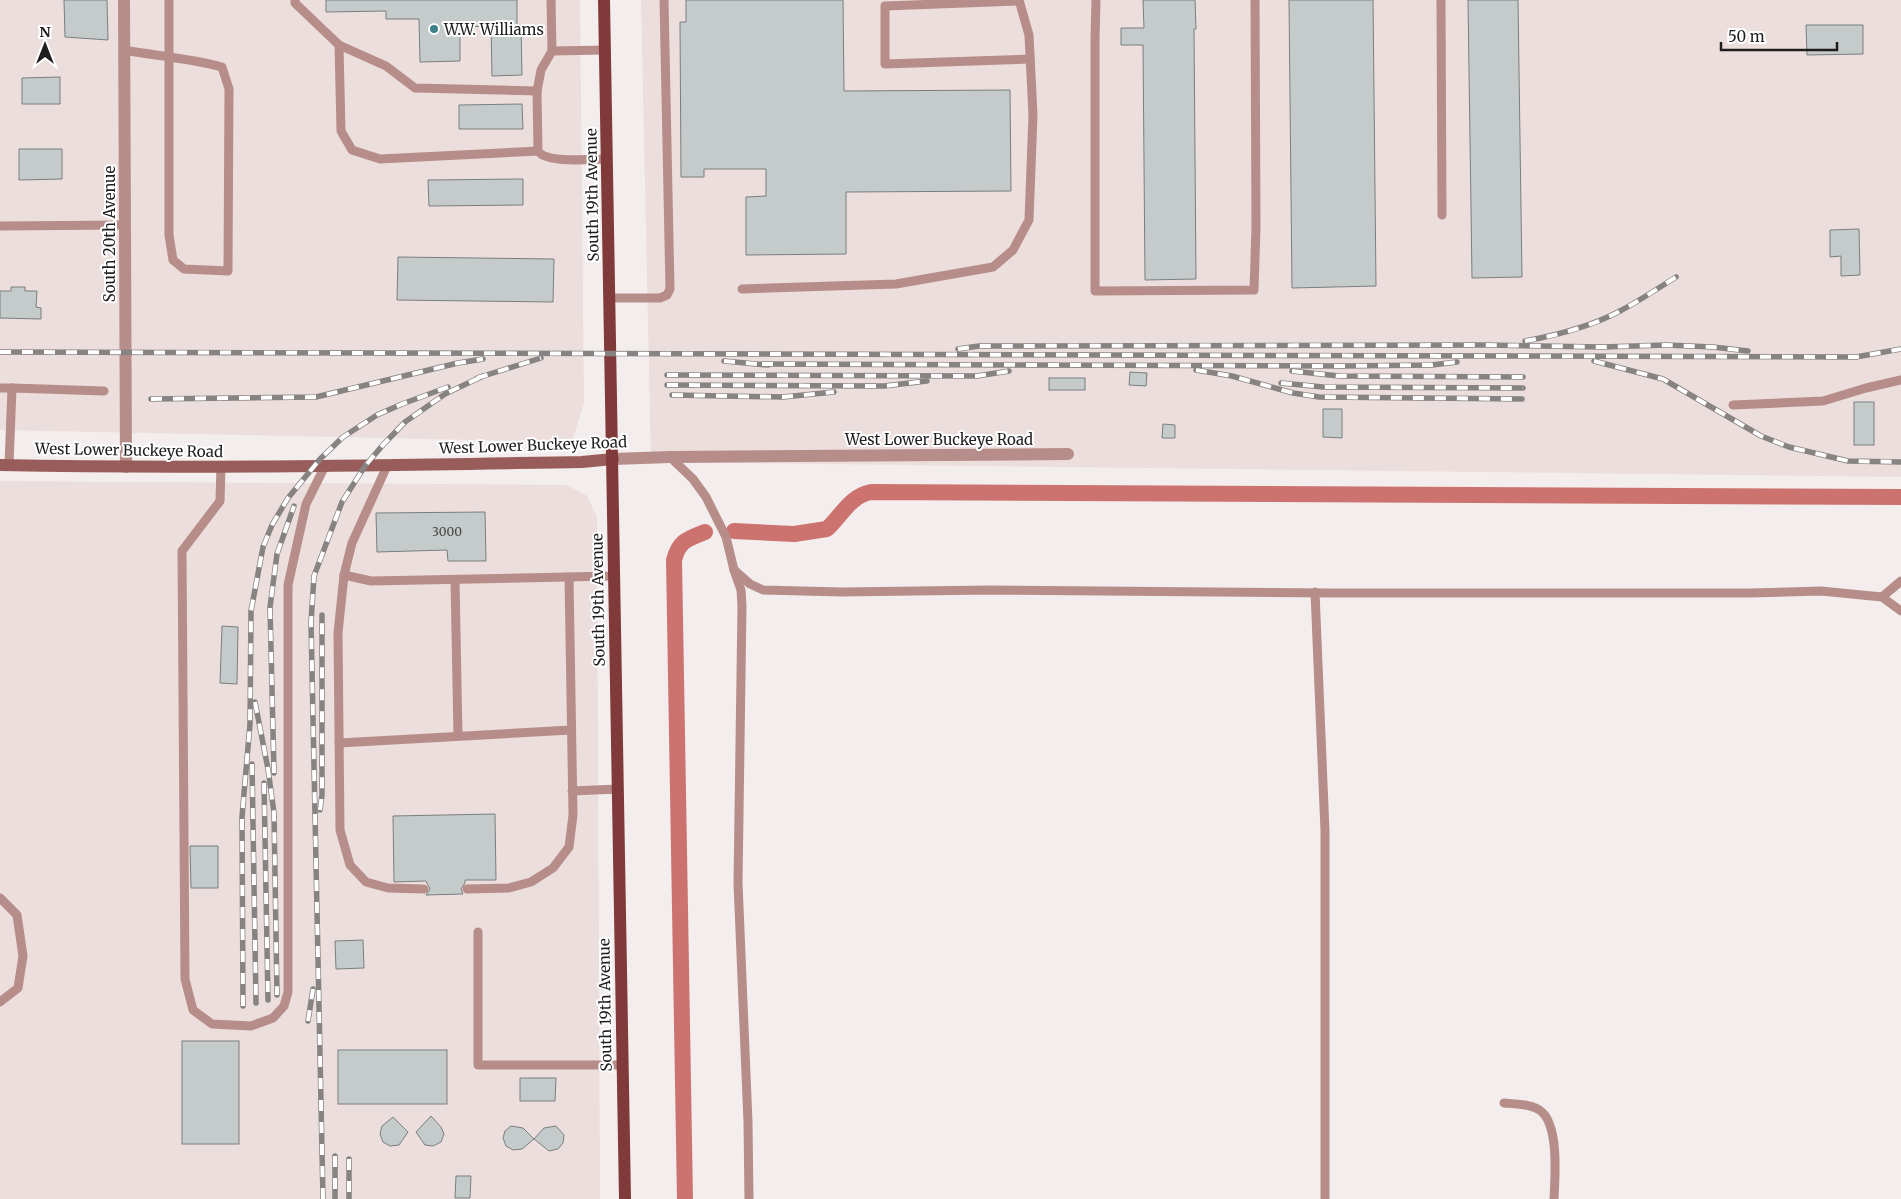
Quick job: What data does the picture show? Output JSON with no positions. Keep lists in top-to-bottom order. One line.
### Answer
{"streets":{"main road":["South 19th Avenue","West Lower Buckeye Road"],"street":["South 20th Avenue"]},"crossings":[["South 19th Avenue","West Lower Buckeye Road"],["South 20th Avenue","West Lower Buckeye Road"]],"places":["W.W. Williams"],"house_numbers":["3000"],"scale_bar":"50 m","north":"top"}
